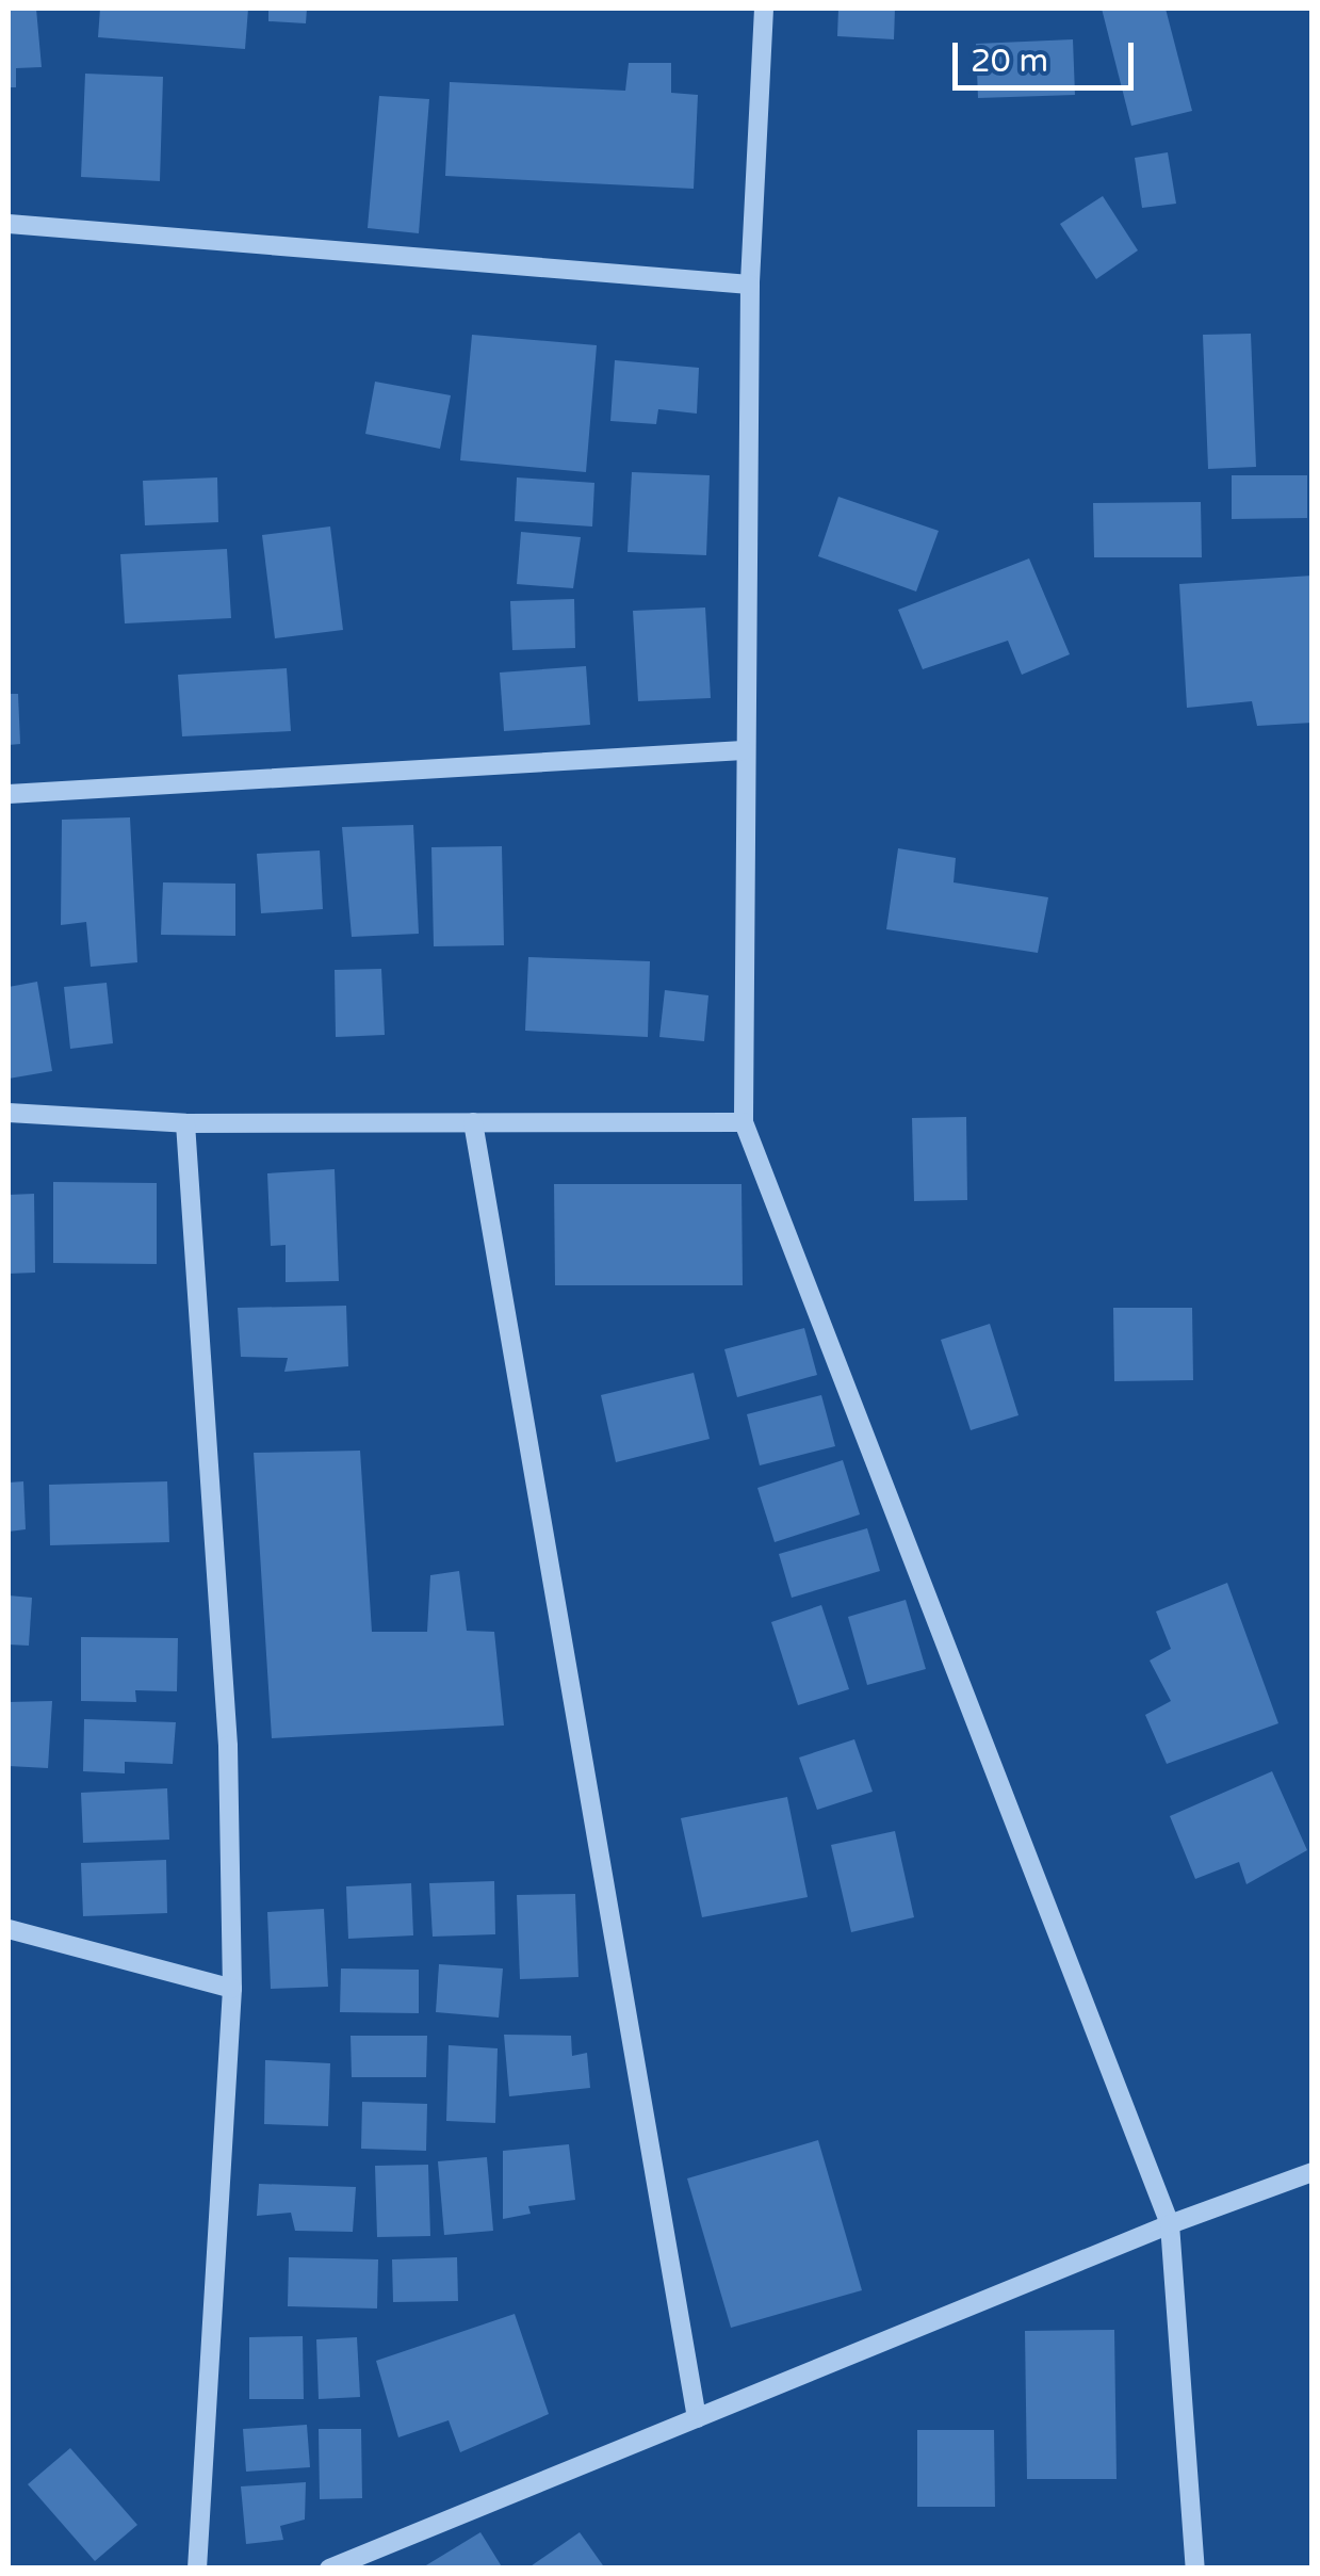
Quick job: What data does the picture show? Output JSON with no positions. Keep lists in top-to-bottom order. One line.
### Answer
{"scale_bar":"20 m"}
